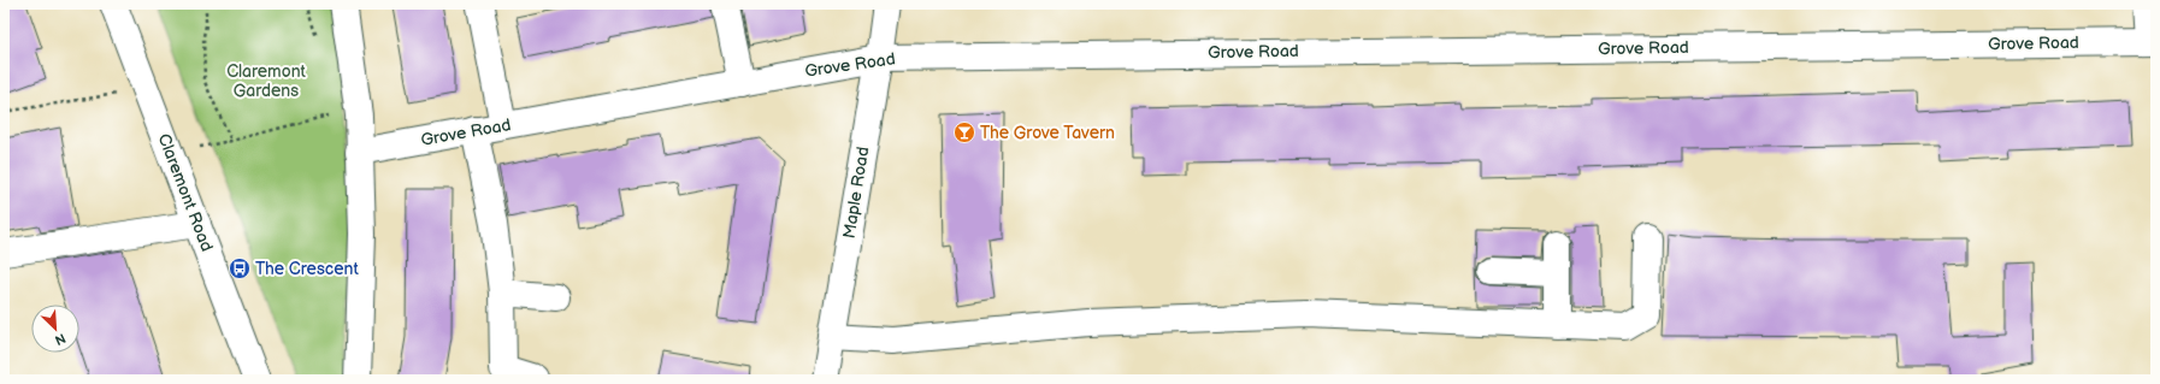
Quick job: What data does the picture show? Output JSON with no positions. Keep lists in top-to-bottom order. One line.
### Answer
{"streets":{"street":["Grove Road","Claremont Road","Maple Road"]},"crossings":[["Grove Road","Maple Road"]],"parks":["Claremont Gardens"],"places":{"bar":["The Grove Tavern"],"bus stop":["The Crescent"]},"north":"bottom right"}
